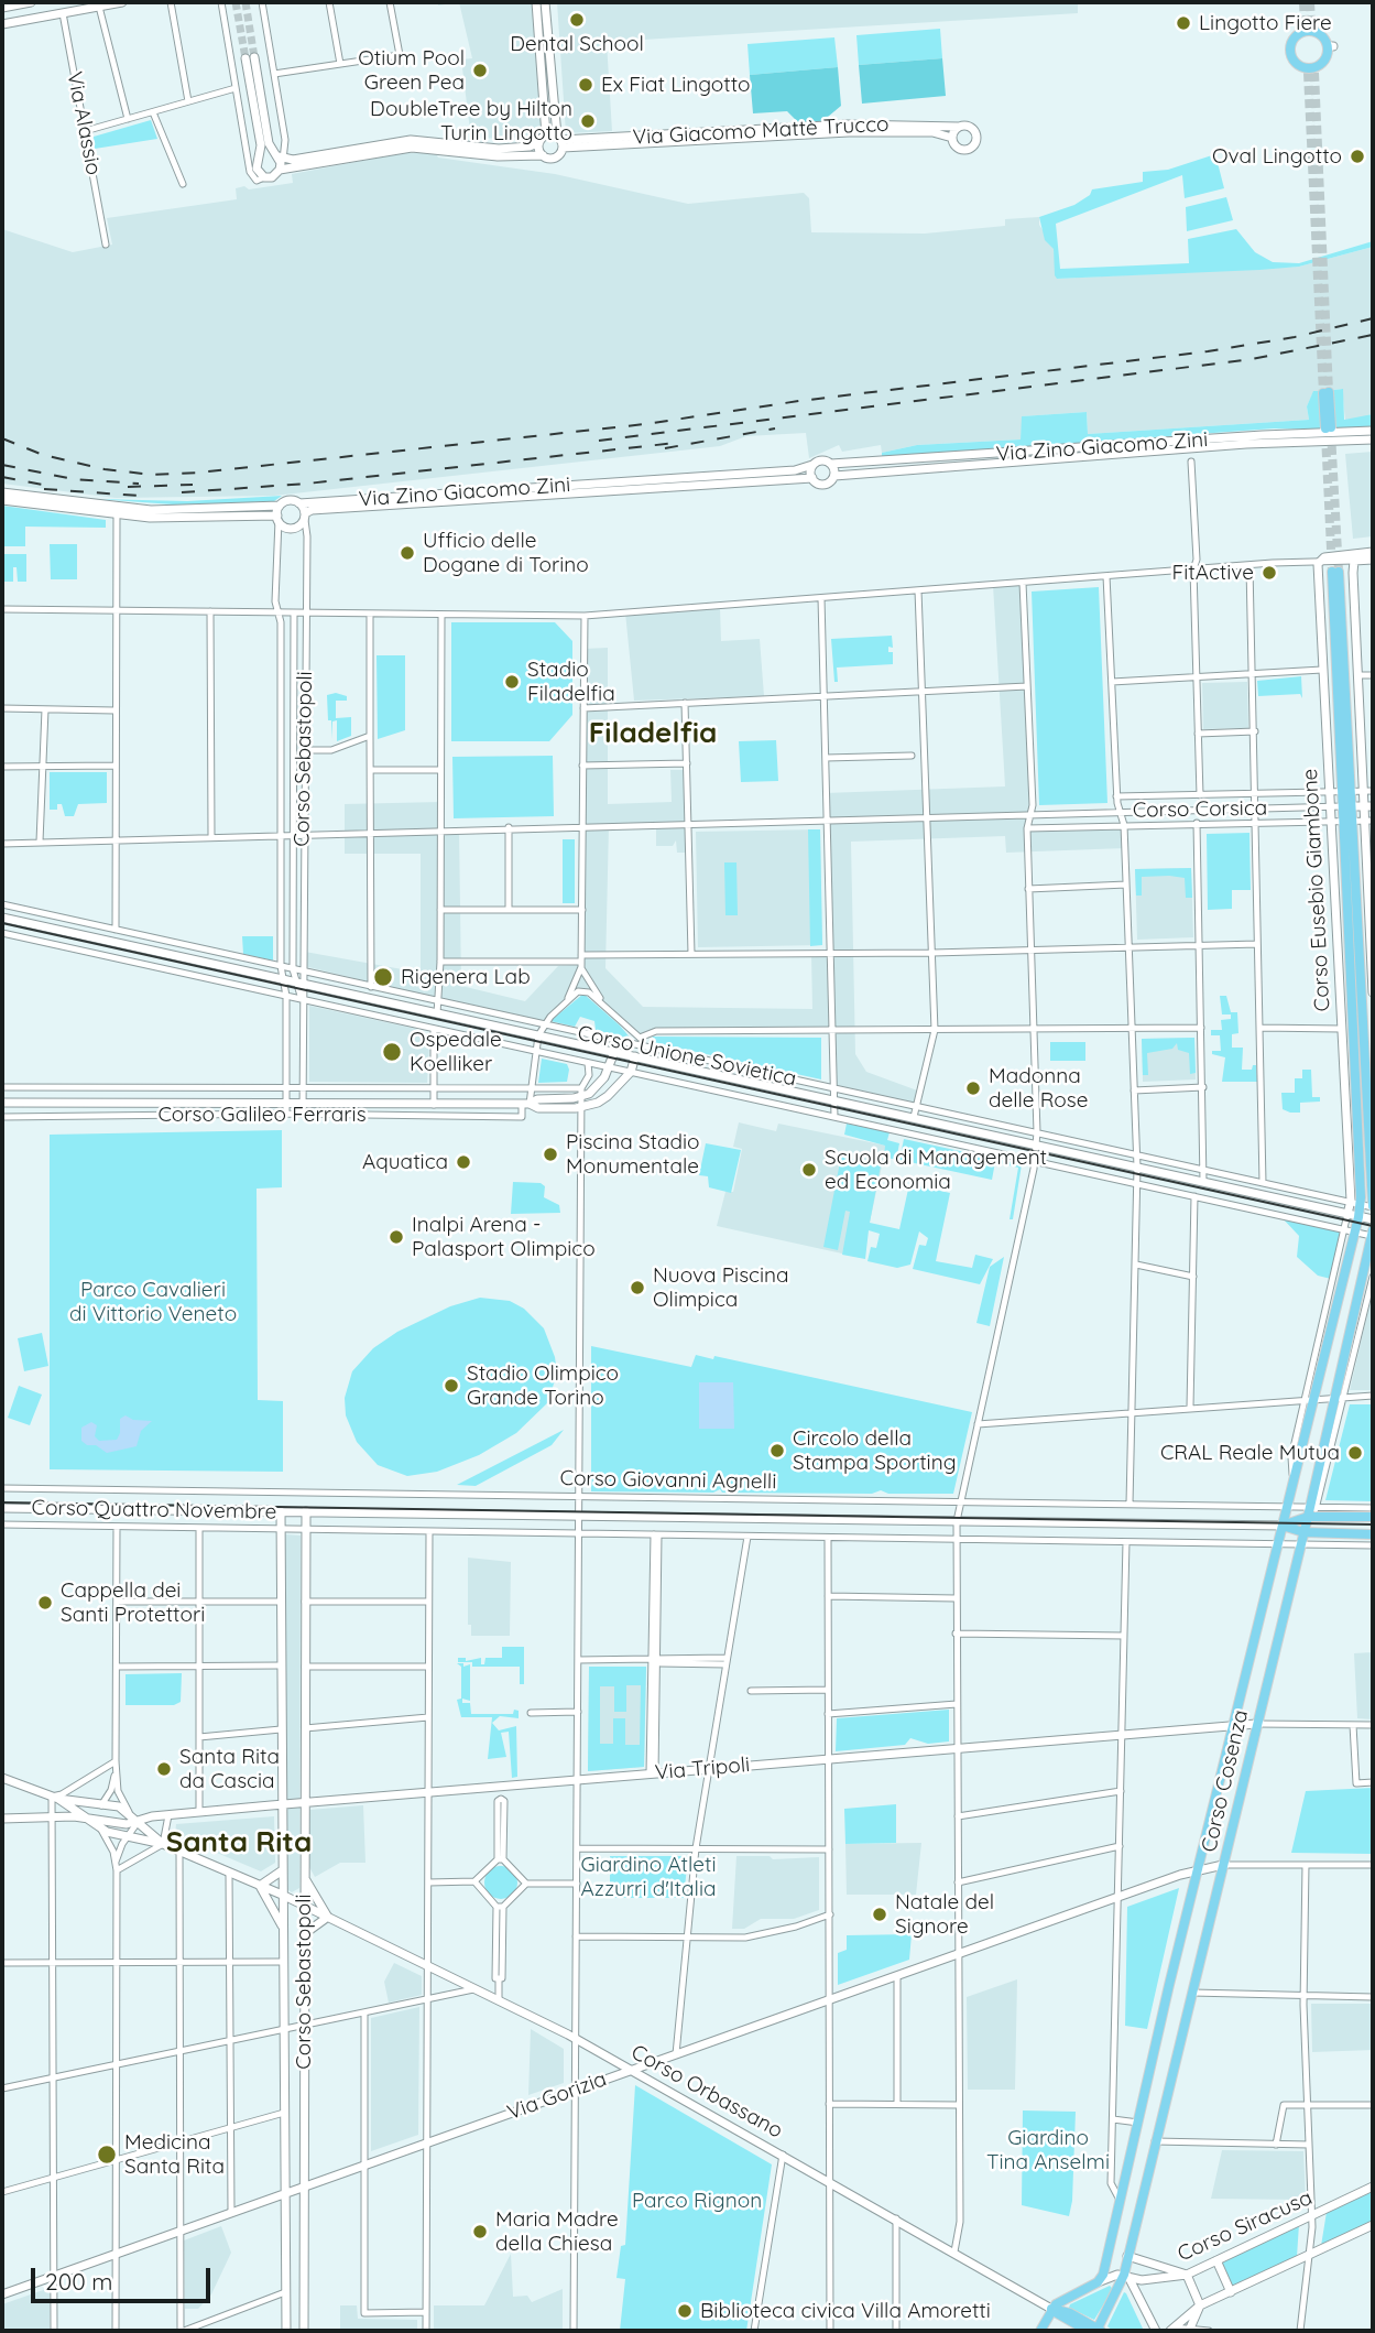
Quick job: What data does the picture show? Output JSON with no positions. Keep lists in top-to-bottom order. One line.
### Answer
{"streets":{"main road":["Corso Eusebio Giambone","Corso Giovanni Agnelli","Corso Cosenza","Corso Orbassano"],"street":["Via Alassio","Via Giacomo Mattè Trucco","Via Zino Giacomo Zini","Corso Sebastopoli","Corso Corsica","Corso Unione Sovietica","Corso Galileo Ferraris","Corso Quattro Novembre","Via Tripoli","Via Gorizia","Corso Siracusa"]},"crossings":[["Via Zino Giacomo Zini","Corso Sebastopoli"],["Corso Sebastopoli","Corso Corsica"],["Corso Sebastopoli","Corso Unione Sovietica"],["Corso Sebastopoli","Corso Galileo Ferraris"],["Corso Sebastopoli","Corso Giovanni Agnelli"],["Corso Sebastopoli","Corso Quattro Novembre"],["Corso Sebastopoli","Via Tripoli"],["Corso Sebastopoli","Corso Orbassano"],["Corso Sebastopoli","Via Gorizia"],["Corso Corsica","Corso Eusebio Giambone"],["Corso Corsica","Corso Unione Sovietica"],["Corso Eusebio Giambone","Corso Unione Sovietica"],["Corso Eusebio Giambone","Corso Cosenza"],["Corso Unione Sovietica","Corso Cosenza"],["Corso Giovanni Agnelli","Corso Quattro Novembre"],["Corso Giovanni Agnelli","Corso Cosenza"],["Via Tripoli","Corso Cosenza"],["Corso Cosenza","Corso Orbassano"],["Corso Cosenza","Via Gorizia"],["Corso Cosenza","Corso Siracusa"],["Corso Orbassano","Via Gorizia"]],"districts":["Filadelfia","Santa Rita"],"parks":["Parco Cavalieri di Vittorio Veneto","Giardino Atleti Azzurri d'Italia","Giardino Tina Anselmi","Parco Rignon"],"places":["Dental School","Lingotto Fiere","Otium Pool Green Pea","Ex Fiat Lingotto","DoubleTree by Hilton Turin Lingotto","Oval Lingotto","Ufficio delle Dogane di Torino","FitActive","Stadio Filadelfia","Rigenera Lab","Ospedale Koelliker","Madonna delle Rose","Piscina Stadio Monumentale","Aquatica","Scuola di Management ed Economia","Inalpi Arena - Palasport Olimpico","Nuova Piscina Olimpica","Stadio Olimpico Grande Torino","Circolo della Stampa Sporting","CRAL Reale Mutua","Cappella dei Santi Protettori","Santa Rita da Cascia","Natale del Signore","Medicina Santa Rita","Maria Madre della Chiesa","Biblioteca civica Villa Amoretti"],"scale_bar":"200 m"}
